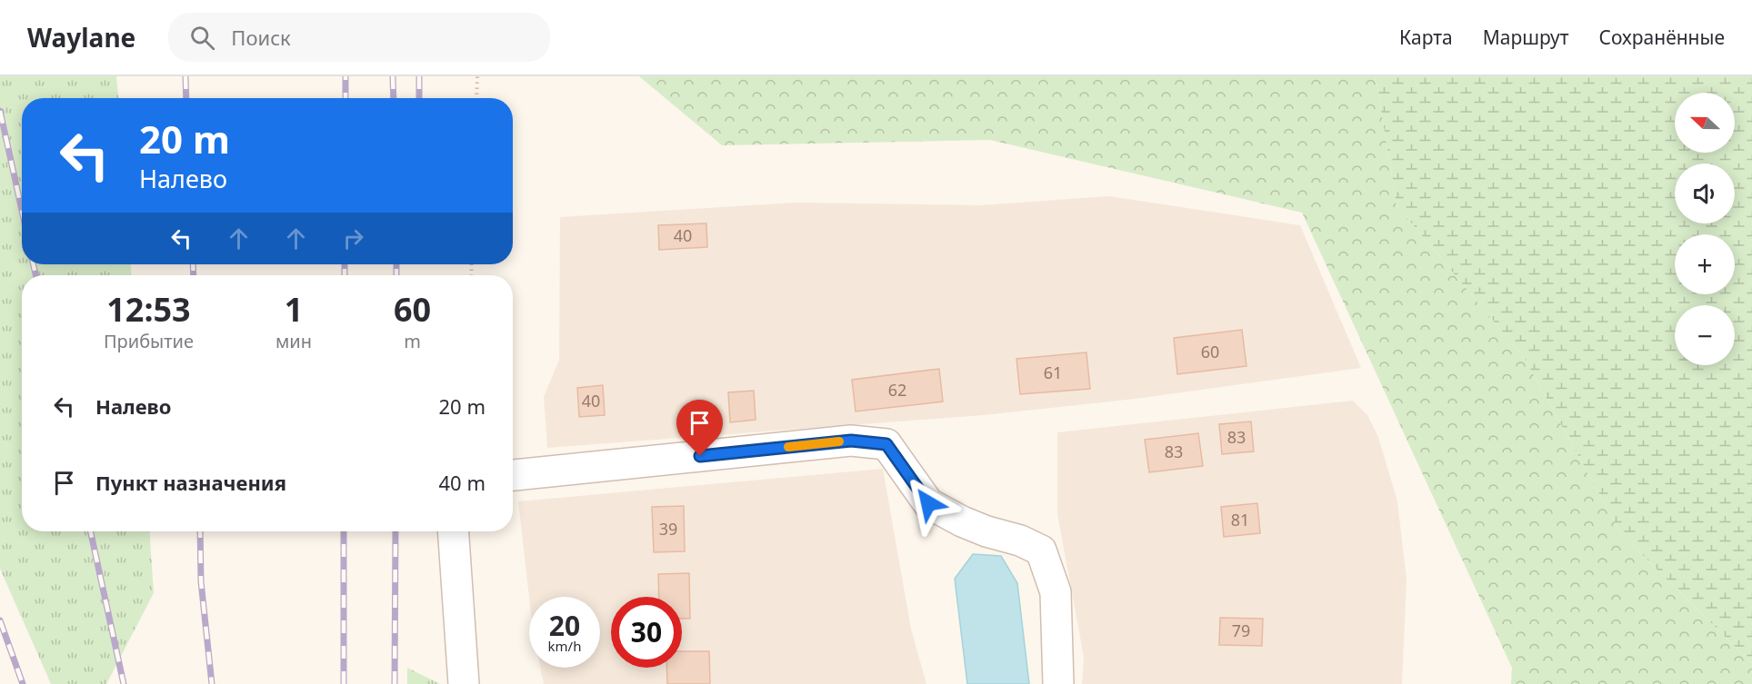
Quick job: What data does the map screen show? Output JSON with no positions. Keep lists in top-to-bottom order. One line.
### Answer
{"house_numbers":["40","60","61","62","40","83","83","81","39","79"],"north":"left","page":{"header":"Waylane","search":"Поиск","nav":["Карта","Маршрут","Сохранённые"],"map_buttons":["+","−"],"turn":["20 m","Налево"],"eta":["12:53","Прибытие","1","мин","60","m"],"list":[{"name":"Налево","value":"20 m"},{"name":"Пункт назначения","value":"40 m"}],"speed":"20 km/h","limit":"30"}}
